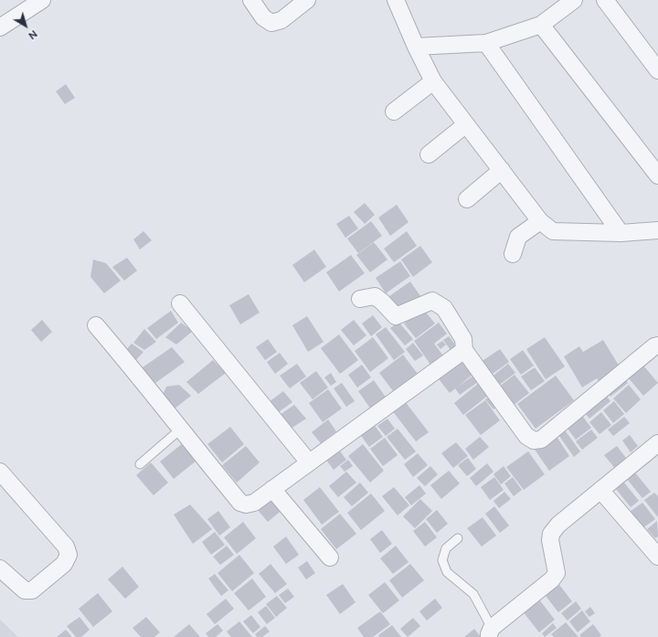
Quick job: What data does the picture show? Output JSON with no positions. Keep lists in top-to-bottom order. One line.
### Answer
{"north":"bottom right"}
